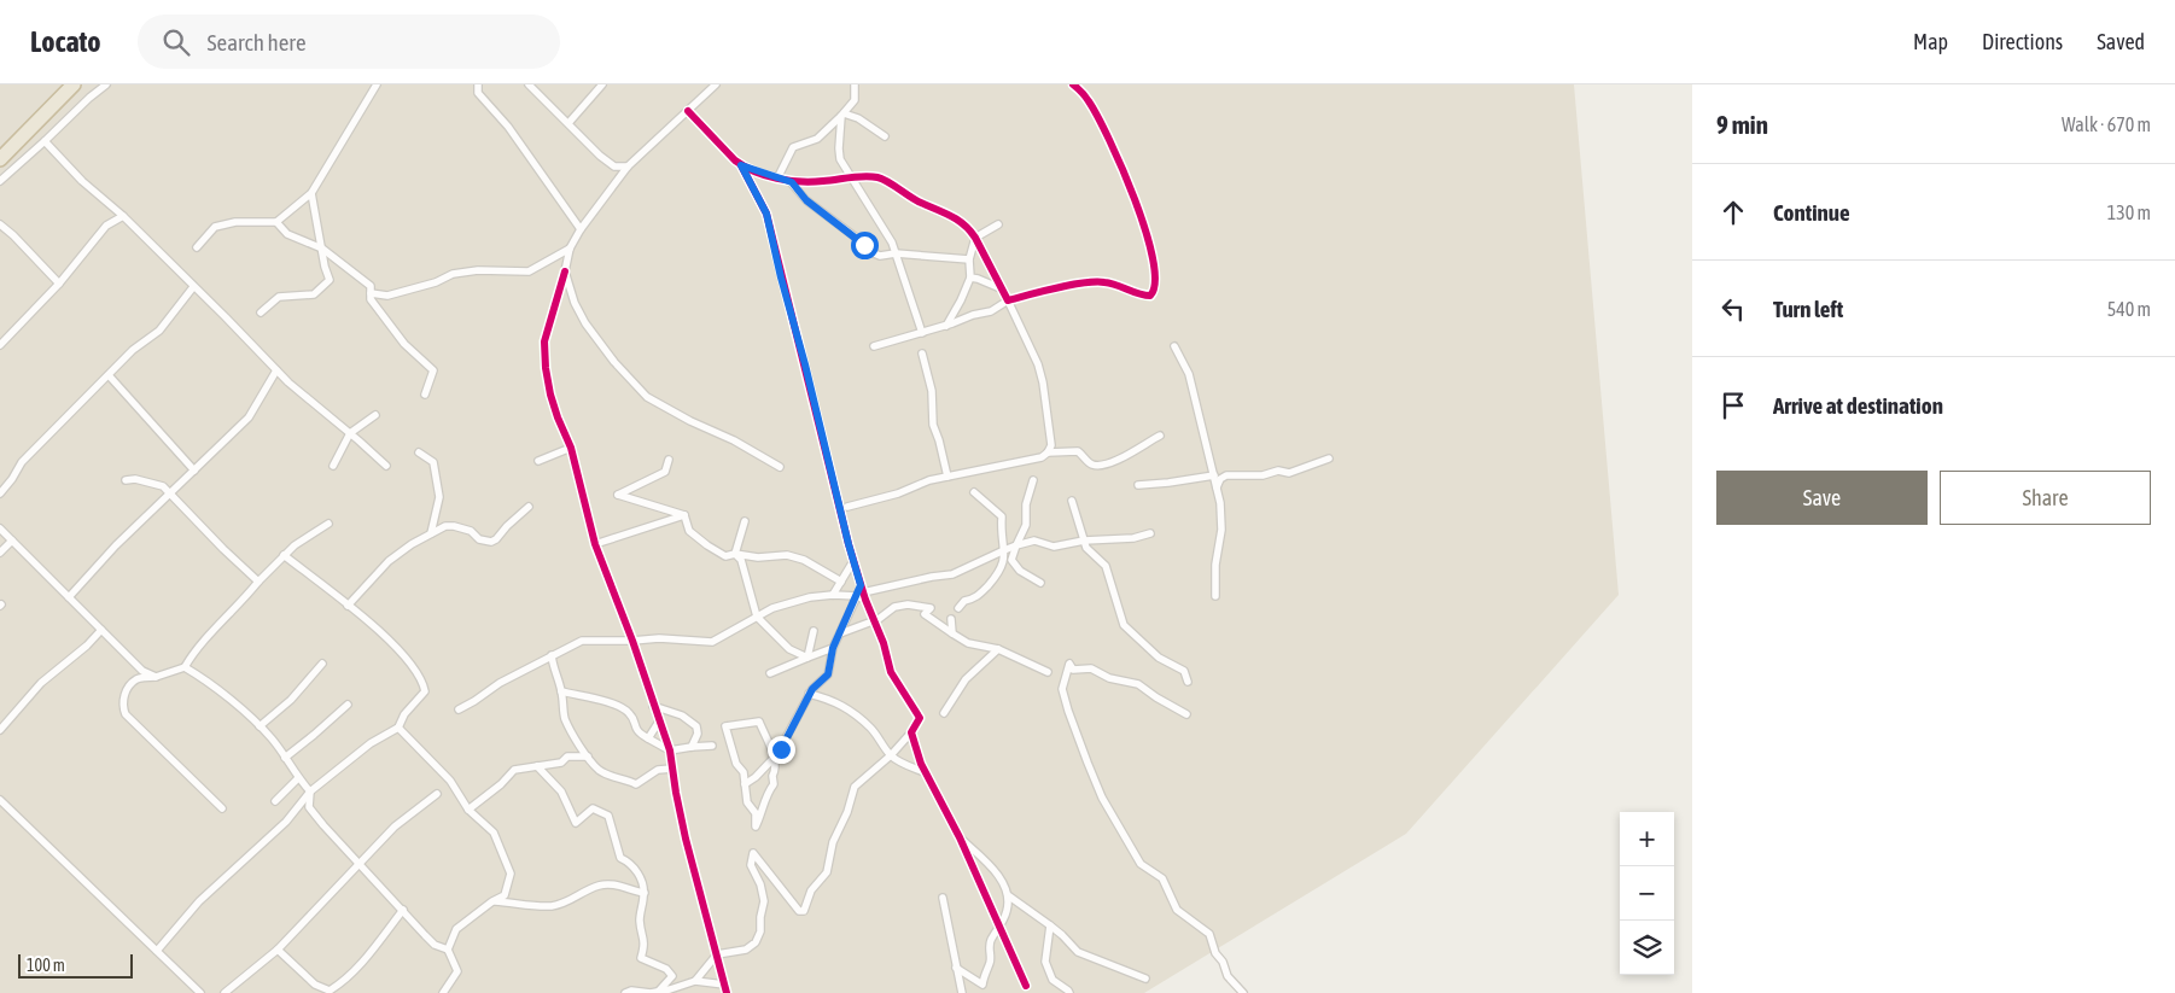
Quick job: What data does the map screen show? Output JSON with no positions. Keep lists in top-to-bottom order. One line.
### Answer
{"scale_bar":"100 m","page":{"header":"Locato","search":"Search here","nav":["Map","Directions","Saved"],"heading":["9 min","Walk · 670 m"],"list":[["Continue","130 m"],["Turn left","540 m"],"Arrive at destination"],"buttons":["Save","Share"],"map_buttons":["+","−"],"scale":"100 m"}}
